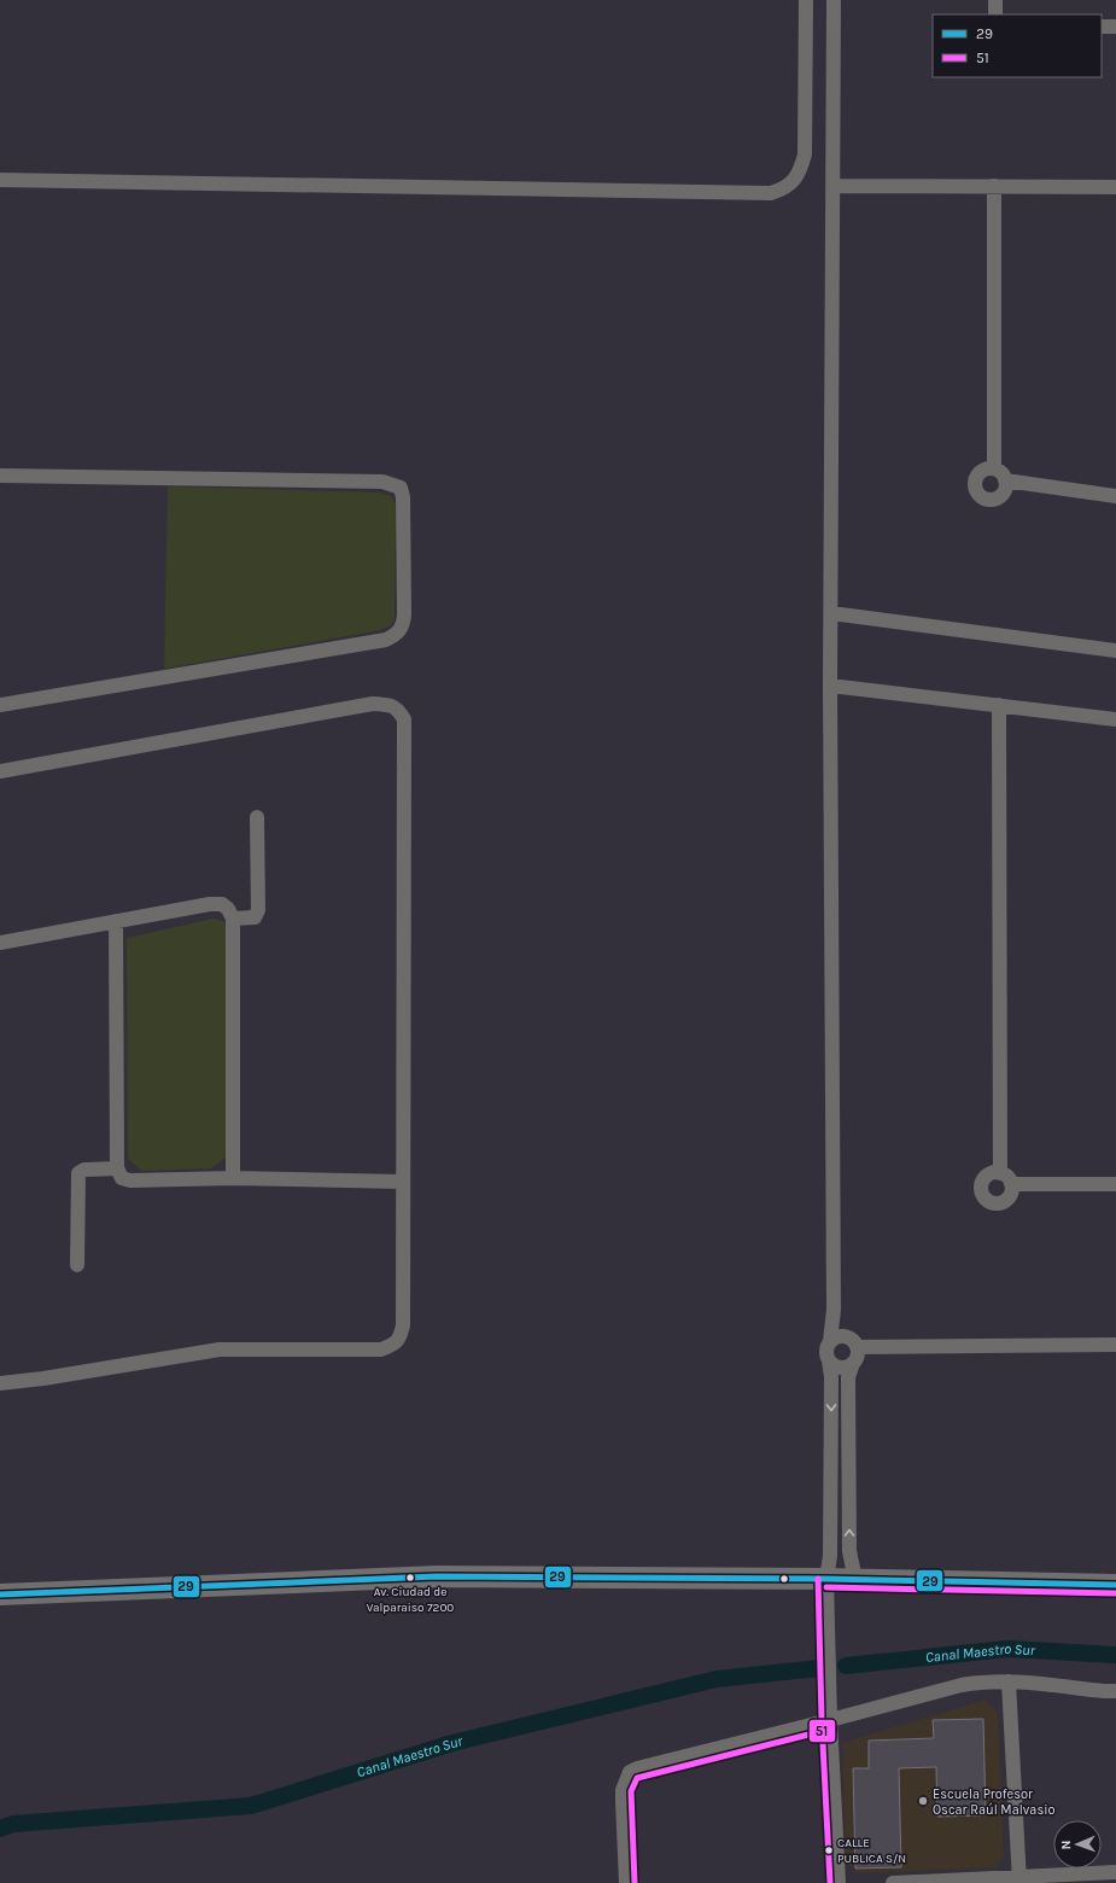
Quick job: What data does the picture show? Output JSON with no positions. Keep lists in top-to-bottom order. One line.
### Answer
{"water":["Canal Maestro Sur"],"places":["Av. Ciudad de Valparaiso 7200","Escuela Profesor Oscar Raúl Malvasio","CALLE PUBLICA S/N"],"lines":["transit line 29","transit line 51"],"legend":["29","51"],"north":"left"}
